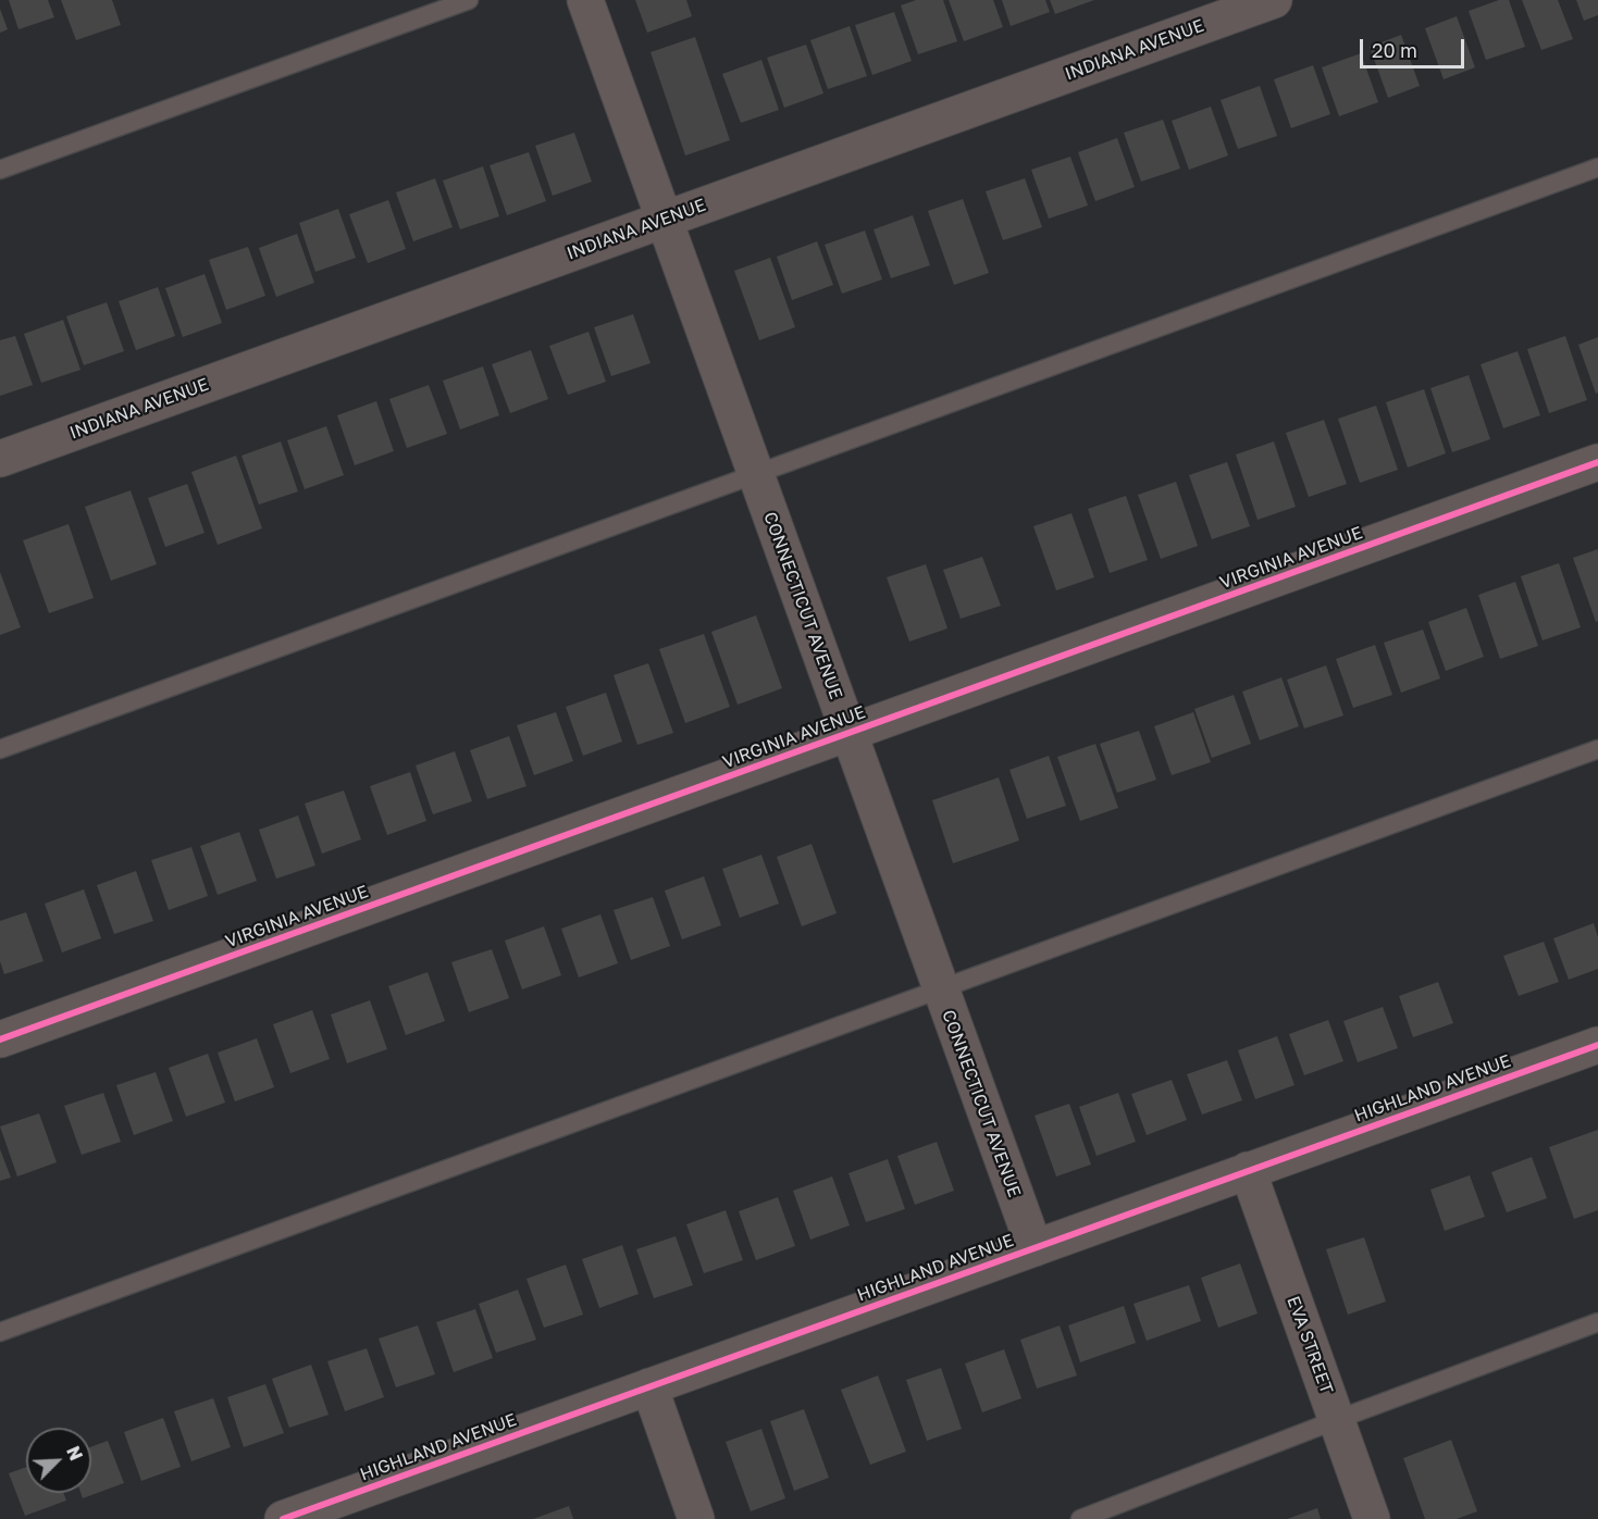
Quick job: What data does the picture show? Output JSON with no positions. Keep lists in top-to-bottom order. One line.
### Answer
{"streets":{"street":["INDIANA AVENUE","VIRGINIA AVENUE","CONNECTICUT AVENUE","HIGHLAND AVENUE","EVA STREET"]},"crossings":[["INDIANA AVENUE","CONNECTICUT AVENUE"],["VIRGINIA AVENUE","CONNECTICUT AVENUE"],["CONNECTICUT AVENUE","HIGHLAND AVENUE"],["HIGHLAND AVENUE","EVA STREET"]],"scale_bar":"20 m","north":"top right"}
